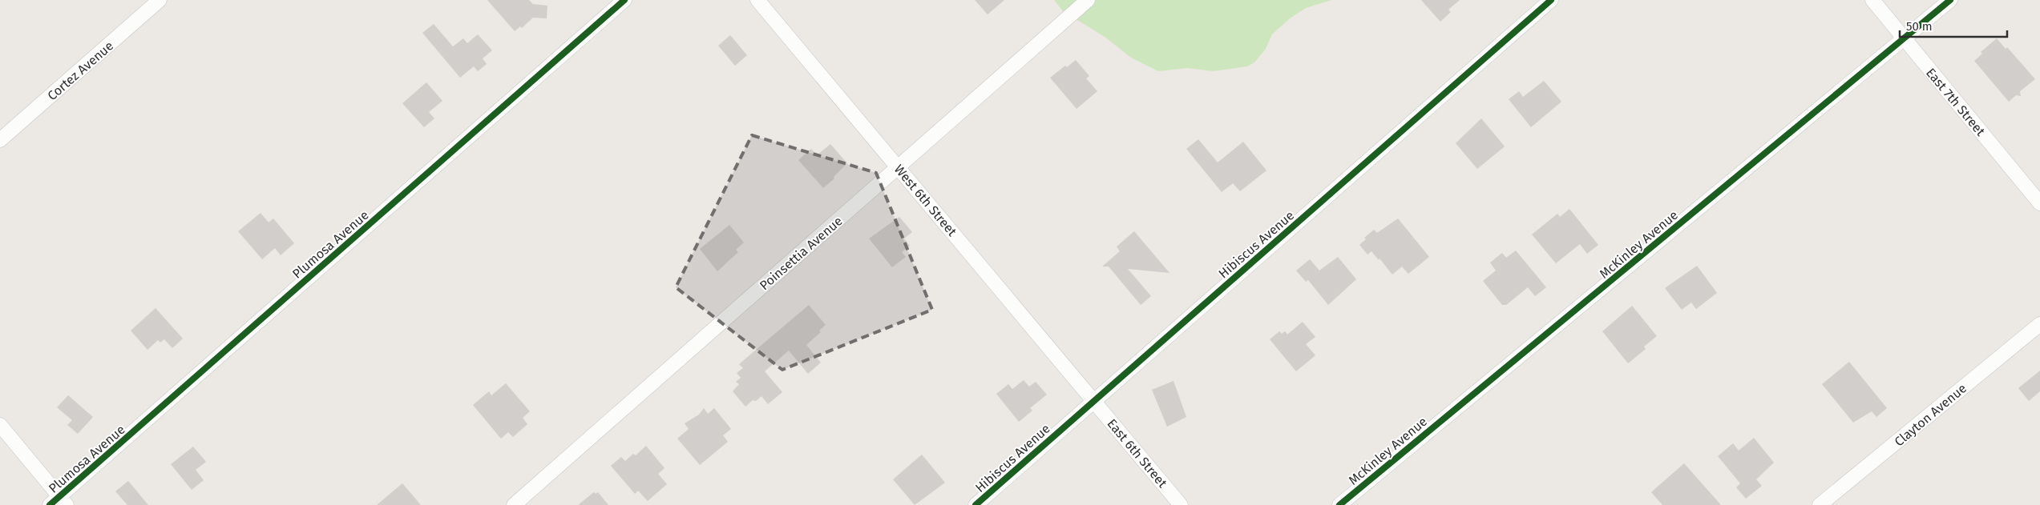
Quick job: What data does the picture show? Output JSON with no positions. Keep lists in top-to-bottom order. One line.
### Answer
{"streets":{"street":["Cortez Avenue","East 7th Street","West 6th Street","Plumosa Avenue","Hibiscus Avenue","McKinley Avenue","Poinsettia Avenue","Clayton Avenue","East 6th Street"]},"crossings":[["East 7th Street","McKinley Avenue"],["West 6th Street","Hibiscus Avenue"],["West 6th Street","Poinsettia Avenue"],["West 6th Street","East 6th Street"],["Hibiscus Avenue","East 6th Street"]],"scale_bar":"50 m"}
